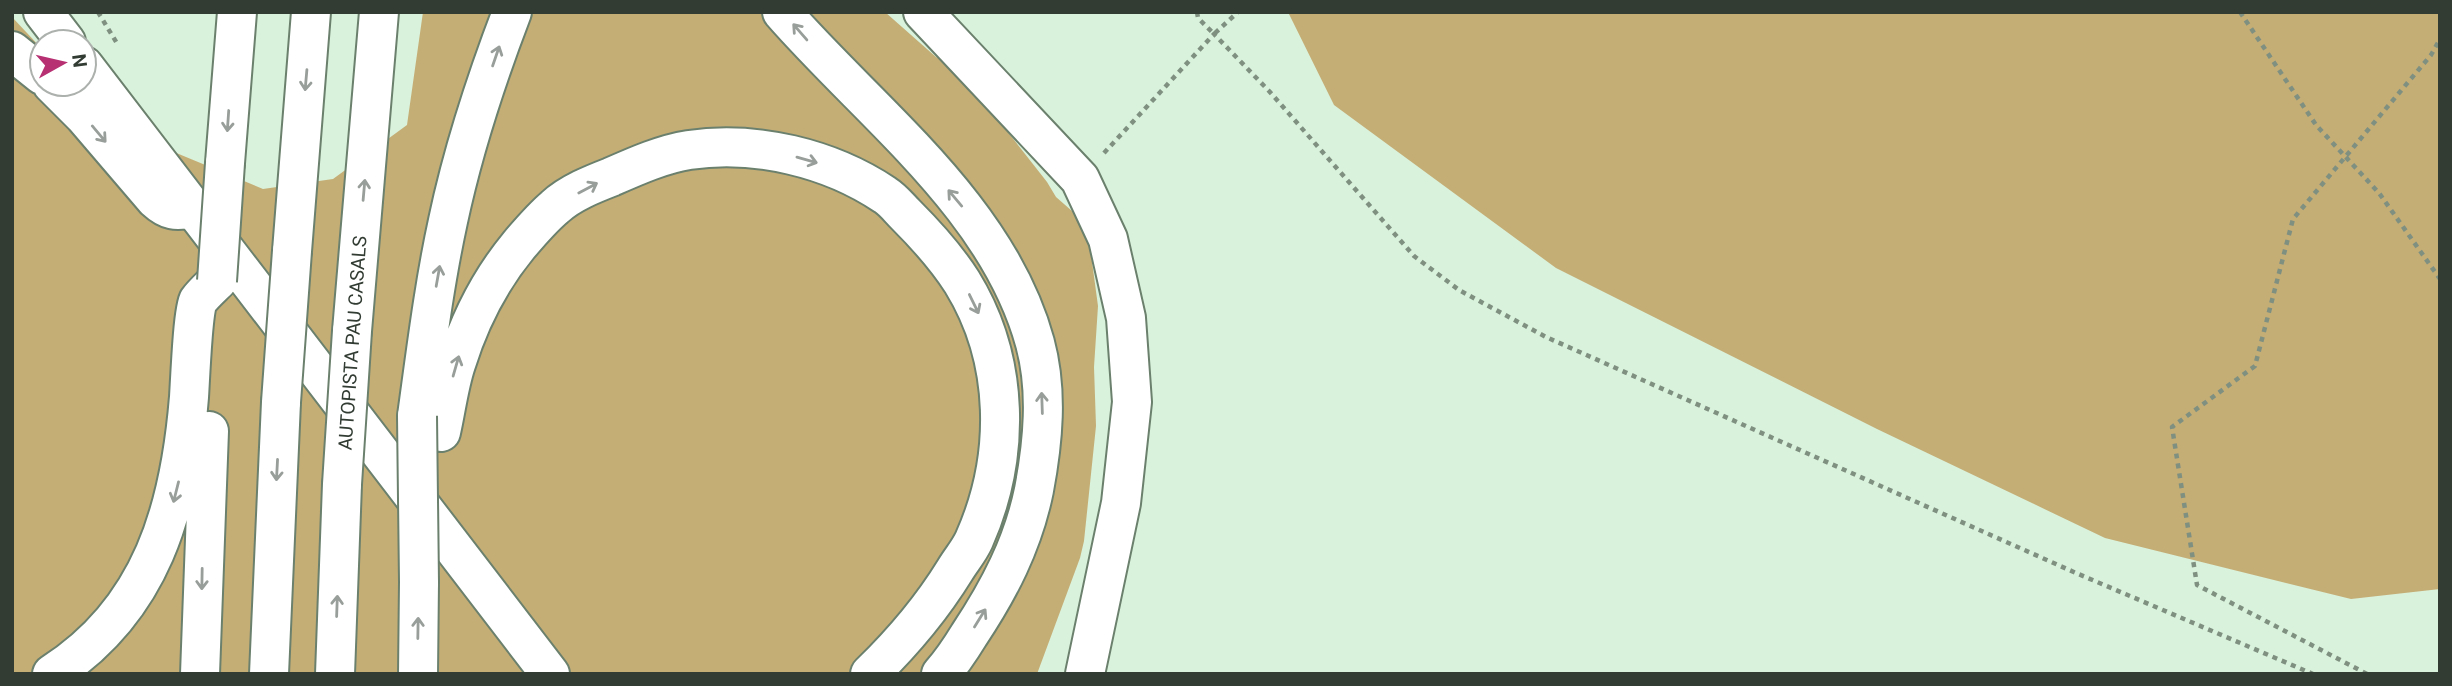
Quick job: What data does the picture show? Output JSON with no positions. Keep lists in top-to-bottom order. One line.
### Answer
{"streets":{"main road":["AUTOPISTA PAU CASALS"]},"north":"right"}
